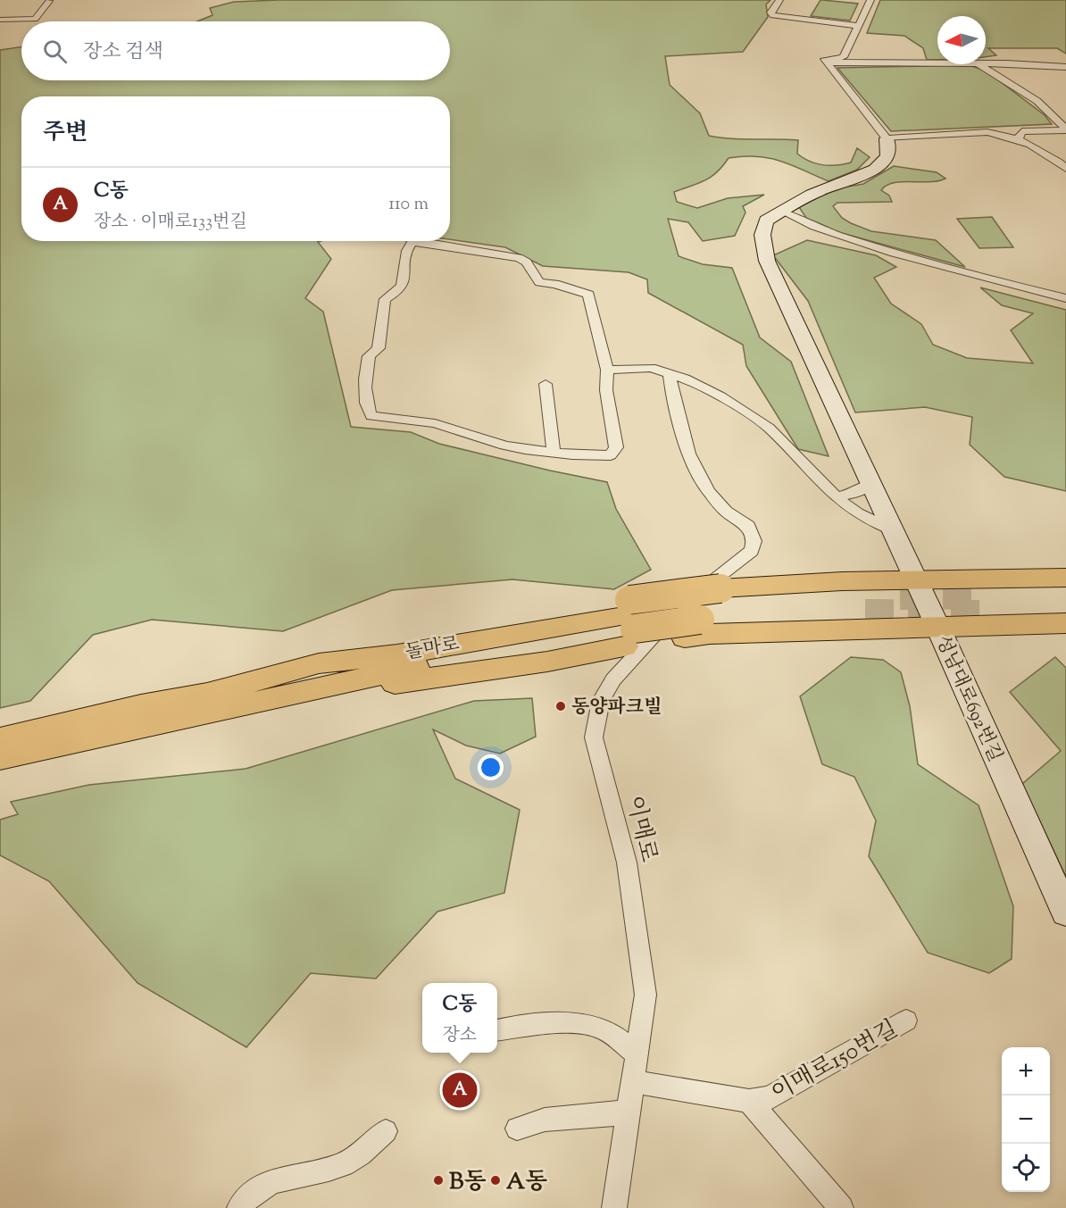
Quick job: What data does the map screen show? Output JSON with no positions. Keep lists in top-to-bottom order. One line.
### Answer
{"streets":{"main road":["돌마로"],"street":["성남대로692번길","이매로","이매로150번길"]},"crossings":[["이매로","이매로150번길"]],"places":["동양파크빌","B동","A동"],"north":"left","page":{"search":"장소 검색","heading":"주변","list":[{"mark":"A","name":"C동","note":"장소 · 이매로133번길","value":"110 m"}],"popup":["C동","장소"],"map_buttons":["+","−"],"pins":"A"}}
